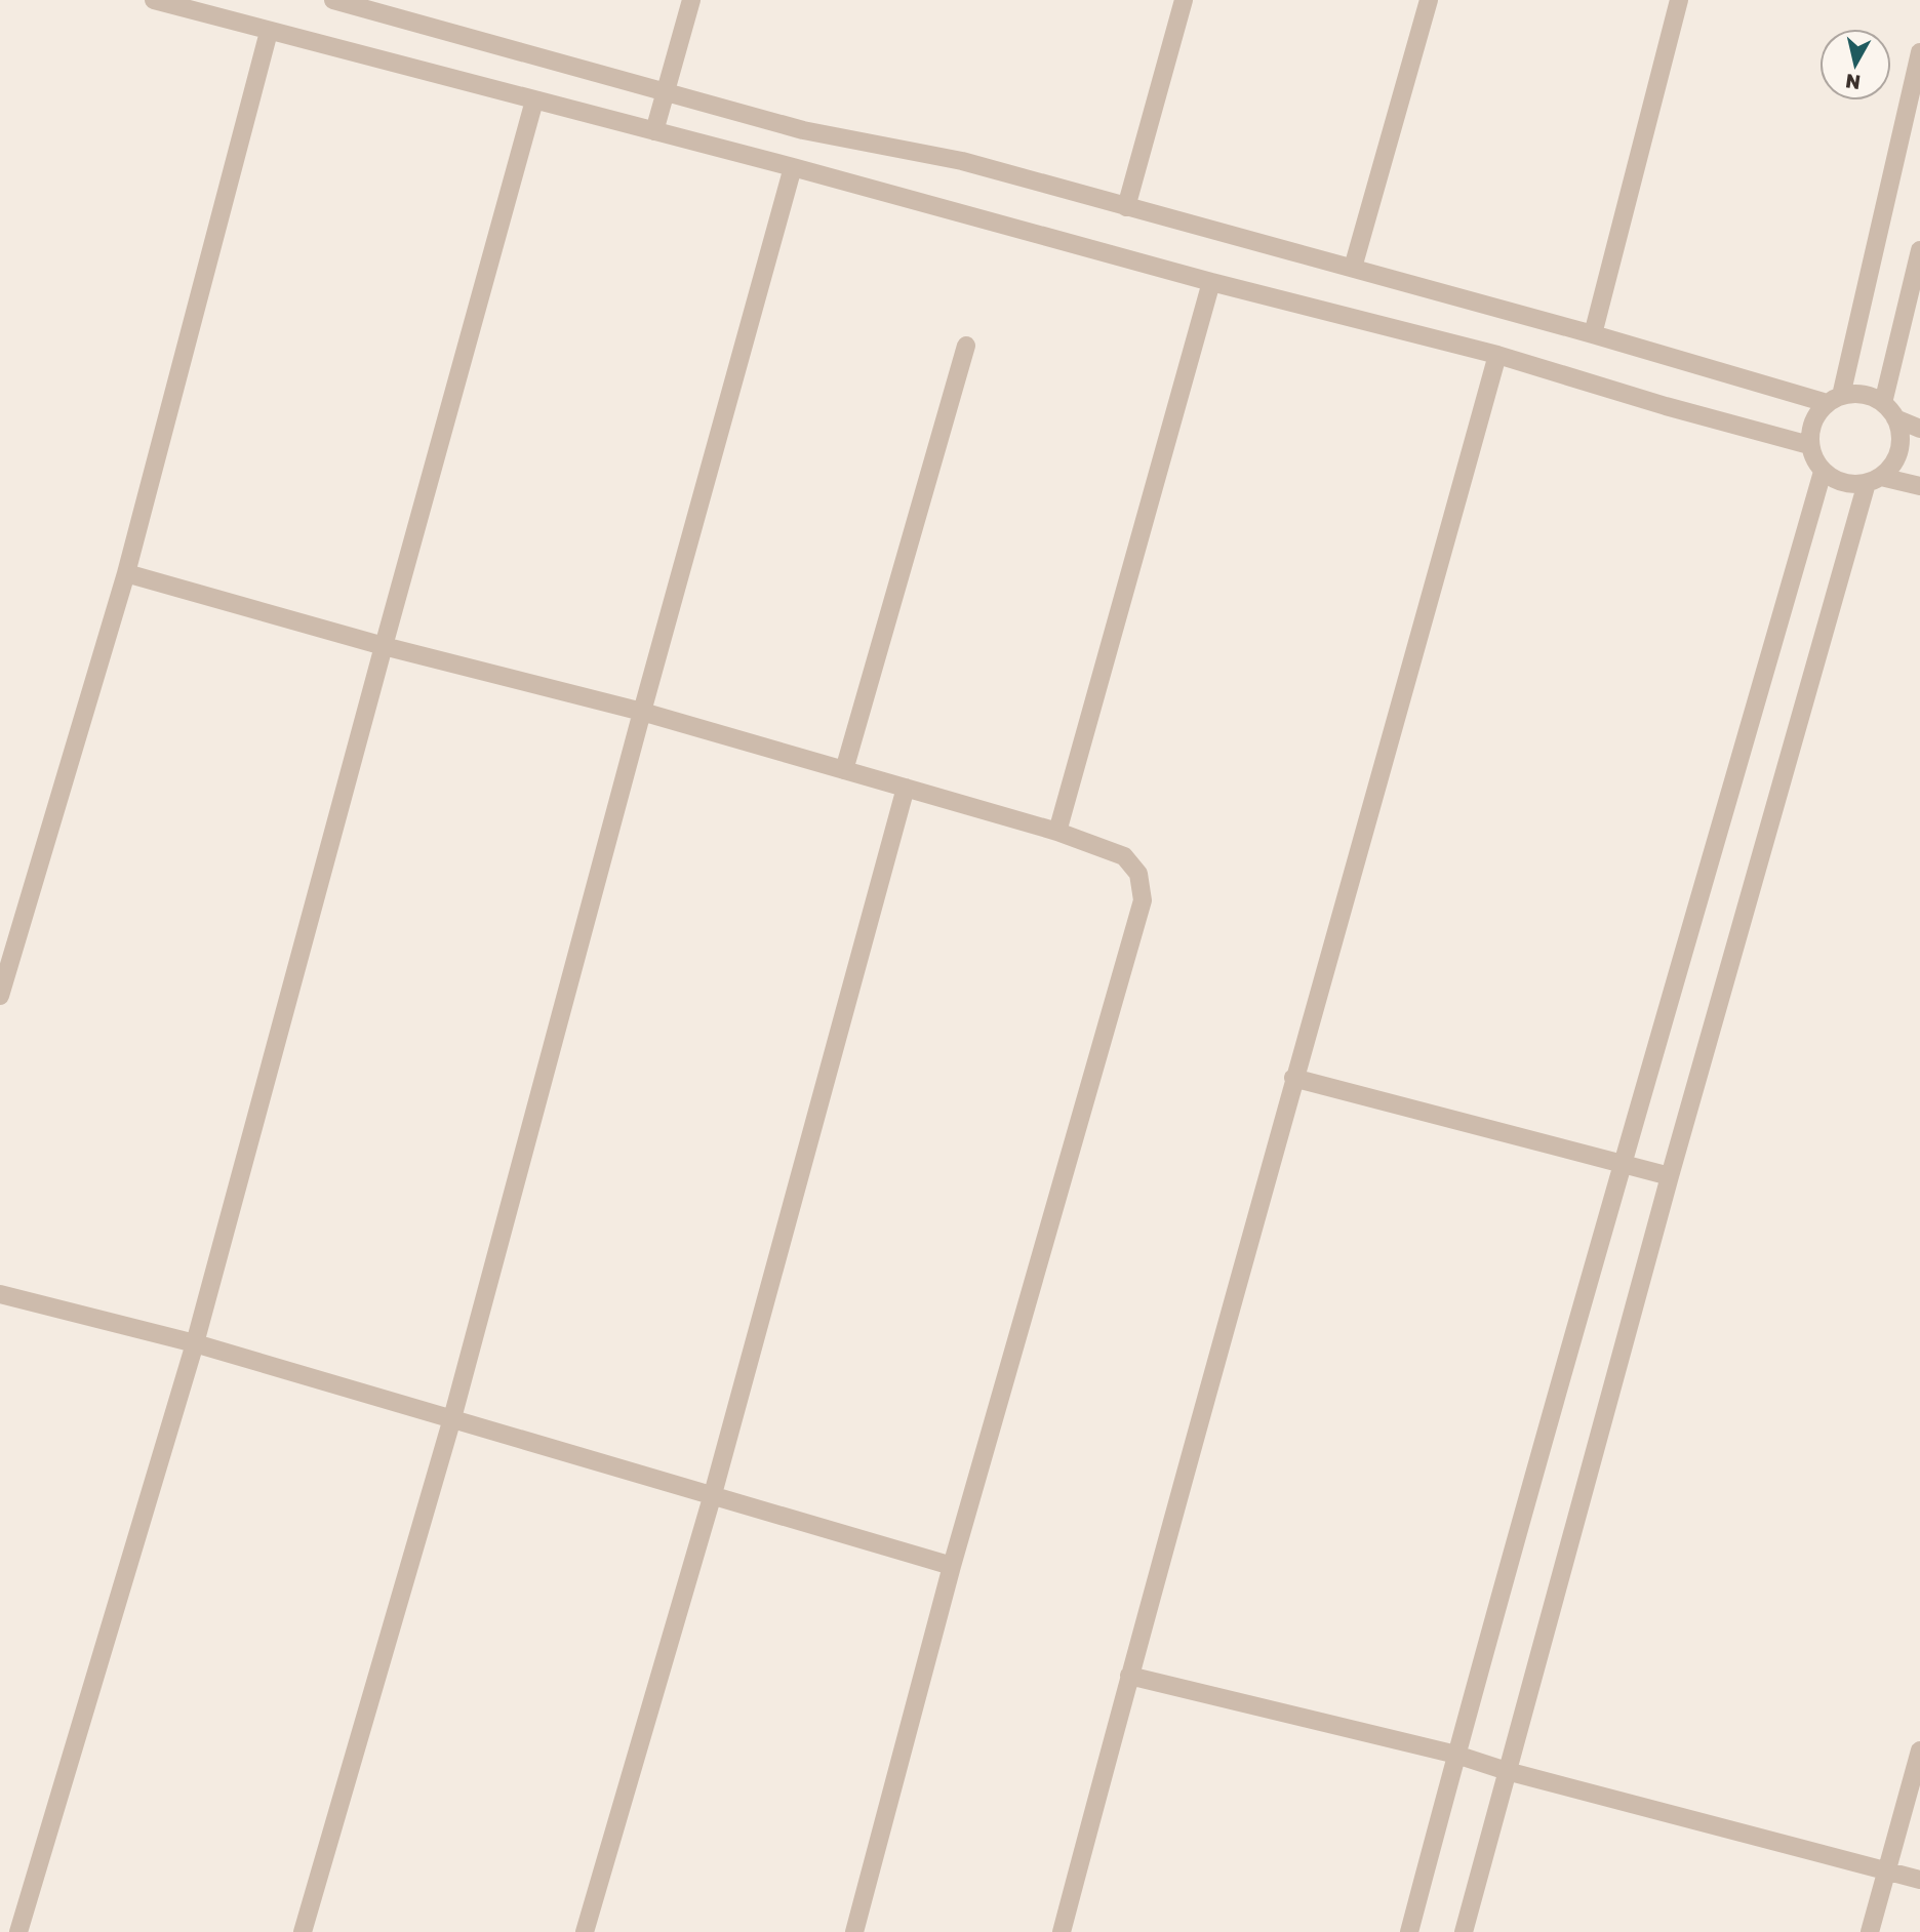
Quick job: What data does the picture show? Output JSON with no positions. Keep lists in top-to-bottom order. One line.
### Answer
{"north":"bottom"}
